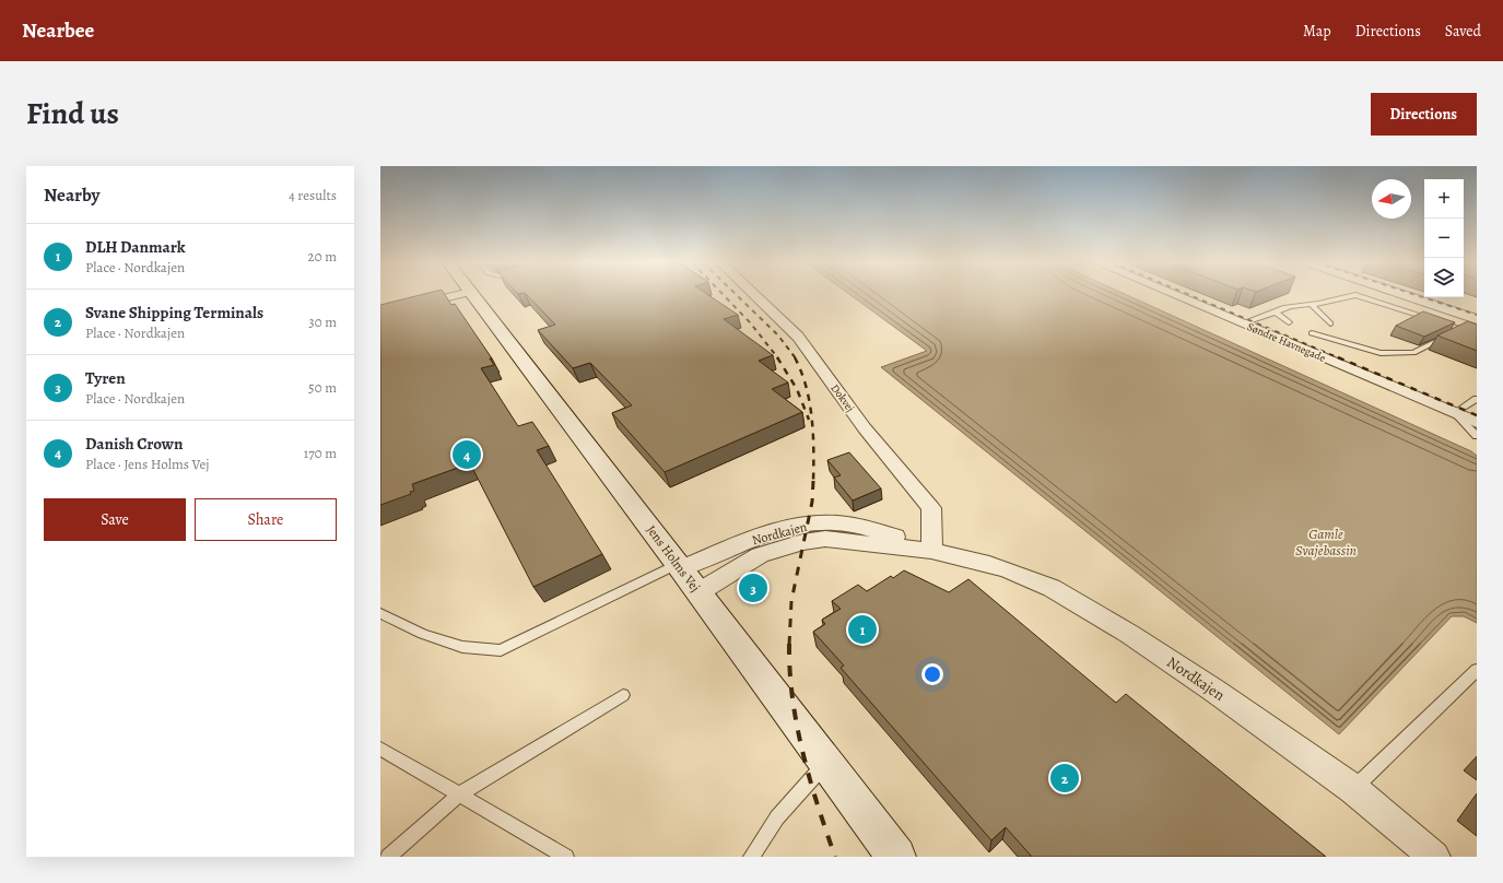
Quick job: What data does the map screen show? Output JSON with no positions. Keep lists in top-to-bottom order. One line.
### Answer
{"streets":{"main road":["Jens Holms Vej"],"street":["Søndre Havnegade","Dokvej","Nordkajen"]},"crossings":[["Dokvej","Nordkajen"],["Nordkajen","Jens Holms Vej"]],"water":["Gamle Svajebassin"],"north":"left","page":{"header":"Nearbee","nav":["Map","Directions","Saved"],"title":"Find us","buttons":["Directions",["Save","Share"]],"heading":["Nearby","4 results"],"map_buttons":["+","−"],"list":[{"mark":"1","name":"DLH Danmark","note":"Place · Nordkajen","value":"20 m"},{"mark":"2","name":"Svane Shipping Terminals","note":"Place · Nordkajen","value":"30 m"},{"mark":"3","name":"Tyren","note":"Place · Nordkajen","value":"50 m"},{"mark":"4","name":"Danish Crown","note":"Place · Jens Holms Vej","value":"170 m"}],"pins":["4","3","1","2"]}}
